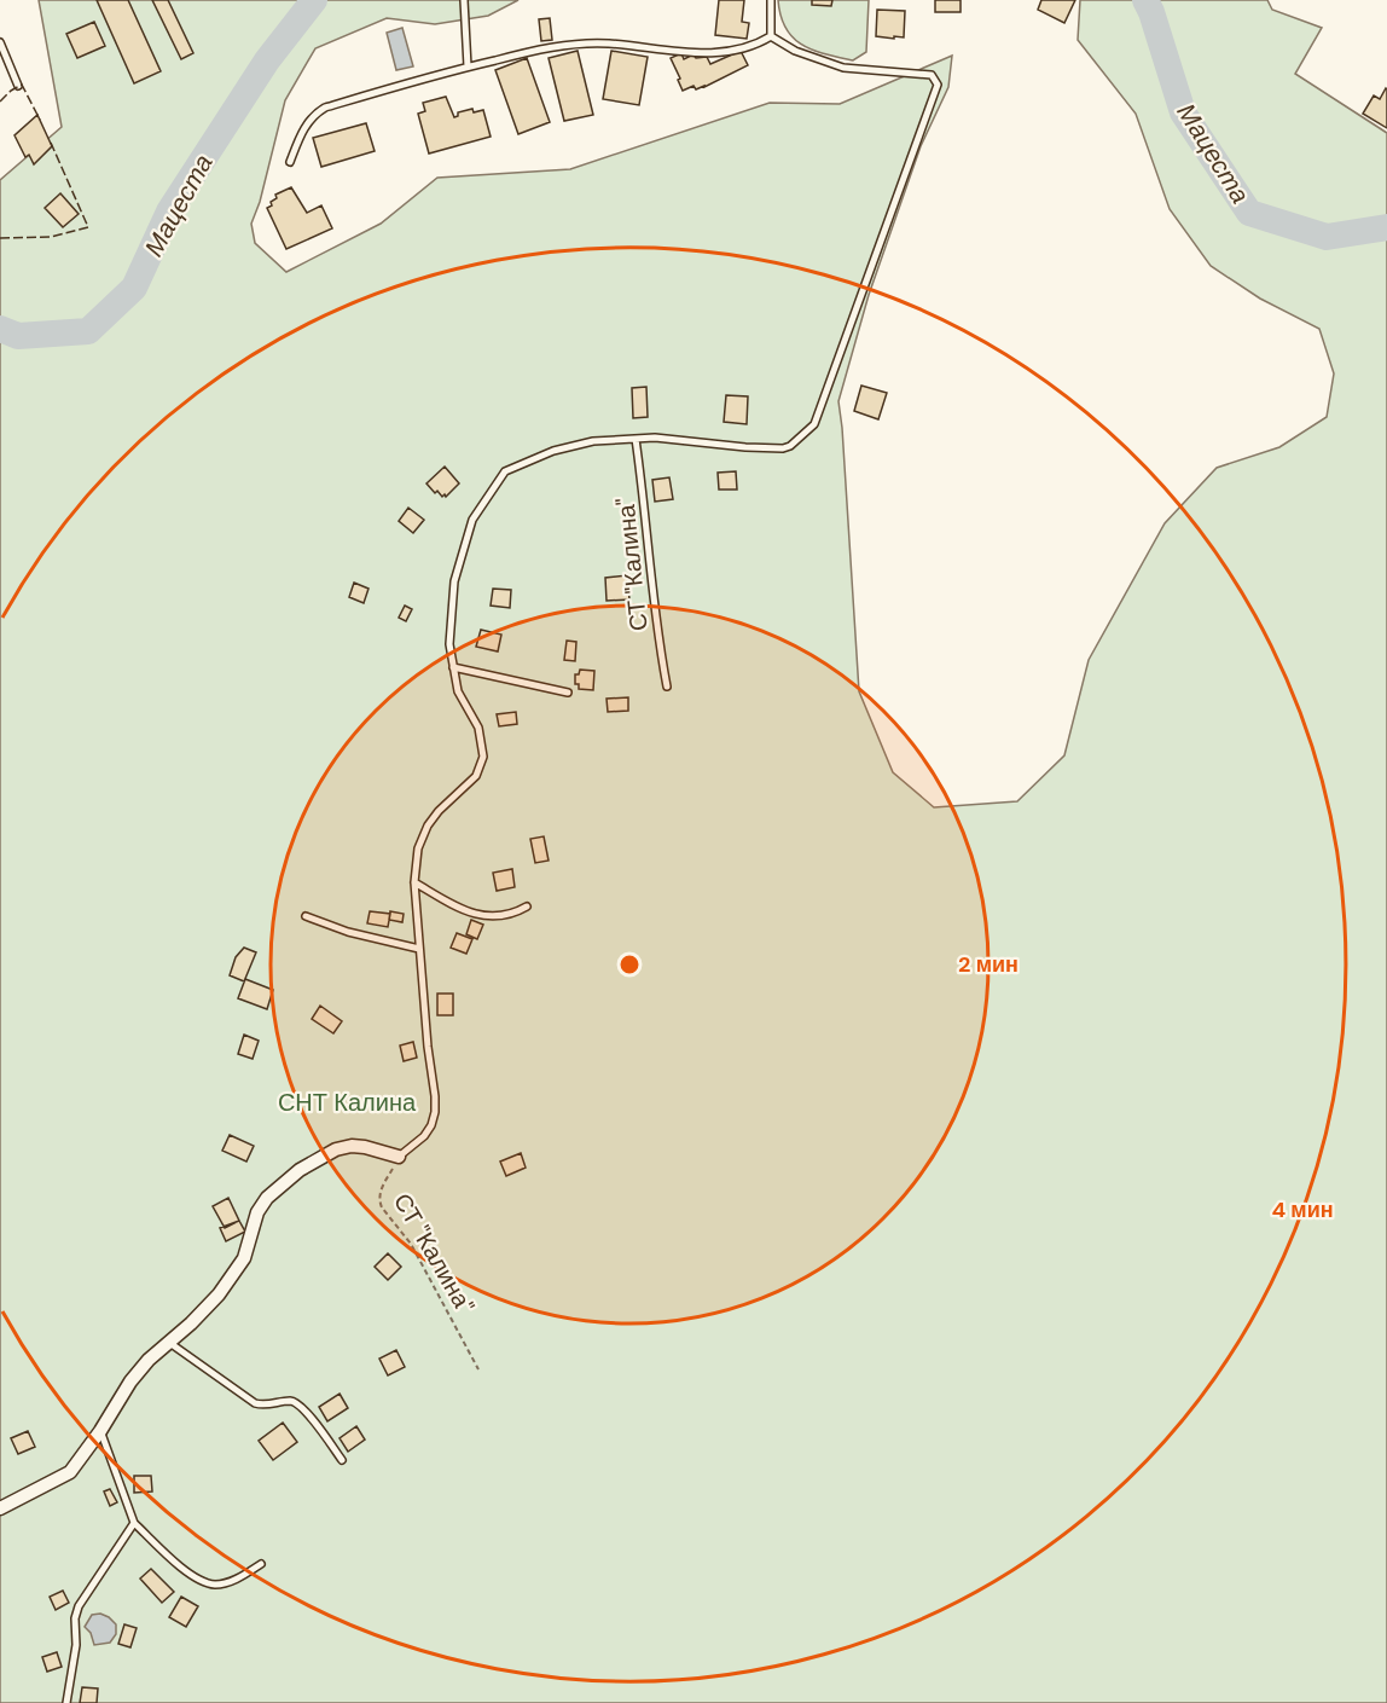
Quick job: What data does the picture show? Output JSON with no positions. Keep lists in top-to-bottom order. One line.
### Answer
{"streets":{"lane":["СТ \"Калина\""]},"water":["Мацеста"],"parks":["СНТ Калина"],"rings":["2 мин","4 мин"]}
